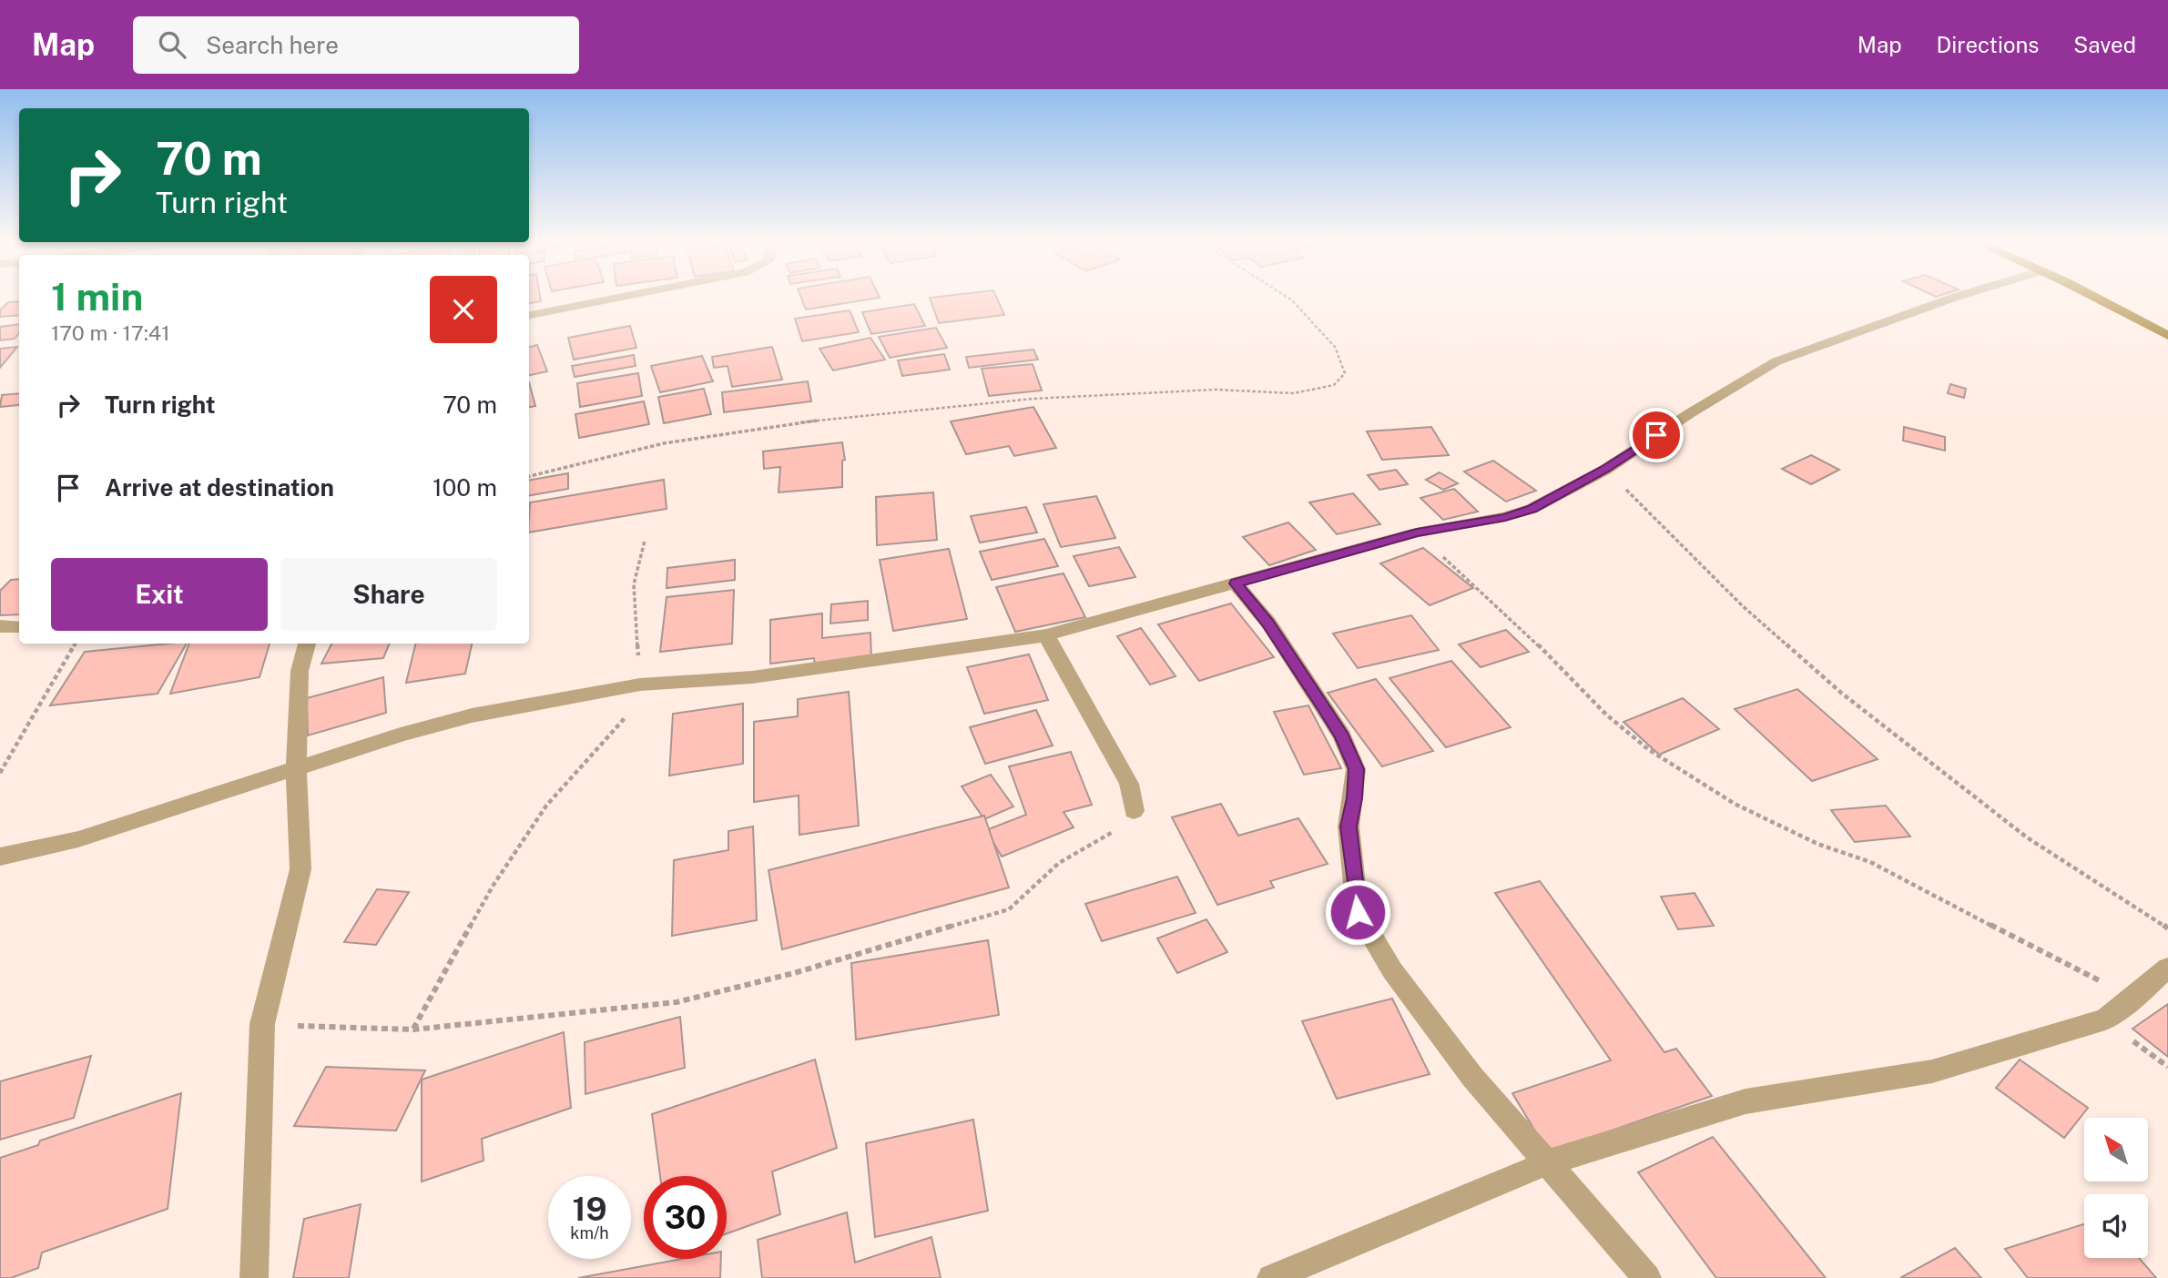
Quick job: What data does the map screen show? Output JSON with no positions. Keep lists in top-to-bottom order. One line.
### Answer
{"north":"top left","page":{"header":"Map","search":"Search here","nav":["Map","Directions","Saved"],"turn":["70 m","Turn right"],"heading":["1 min","170 m · 17:41"],"list":[{"name":"Turn right","value":"70 m"},{"name":"Arrive at destination","value":"100 m"}],"buttons":["Exit","Share"],"speed":"19 km/h","limit":"30"}}
